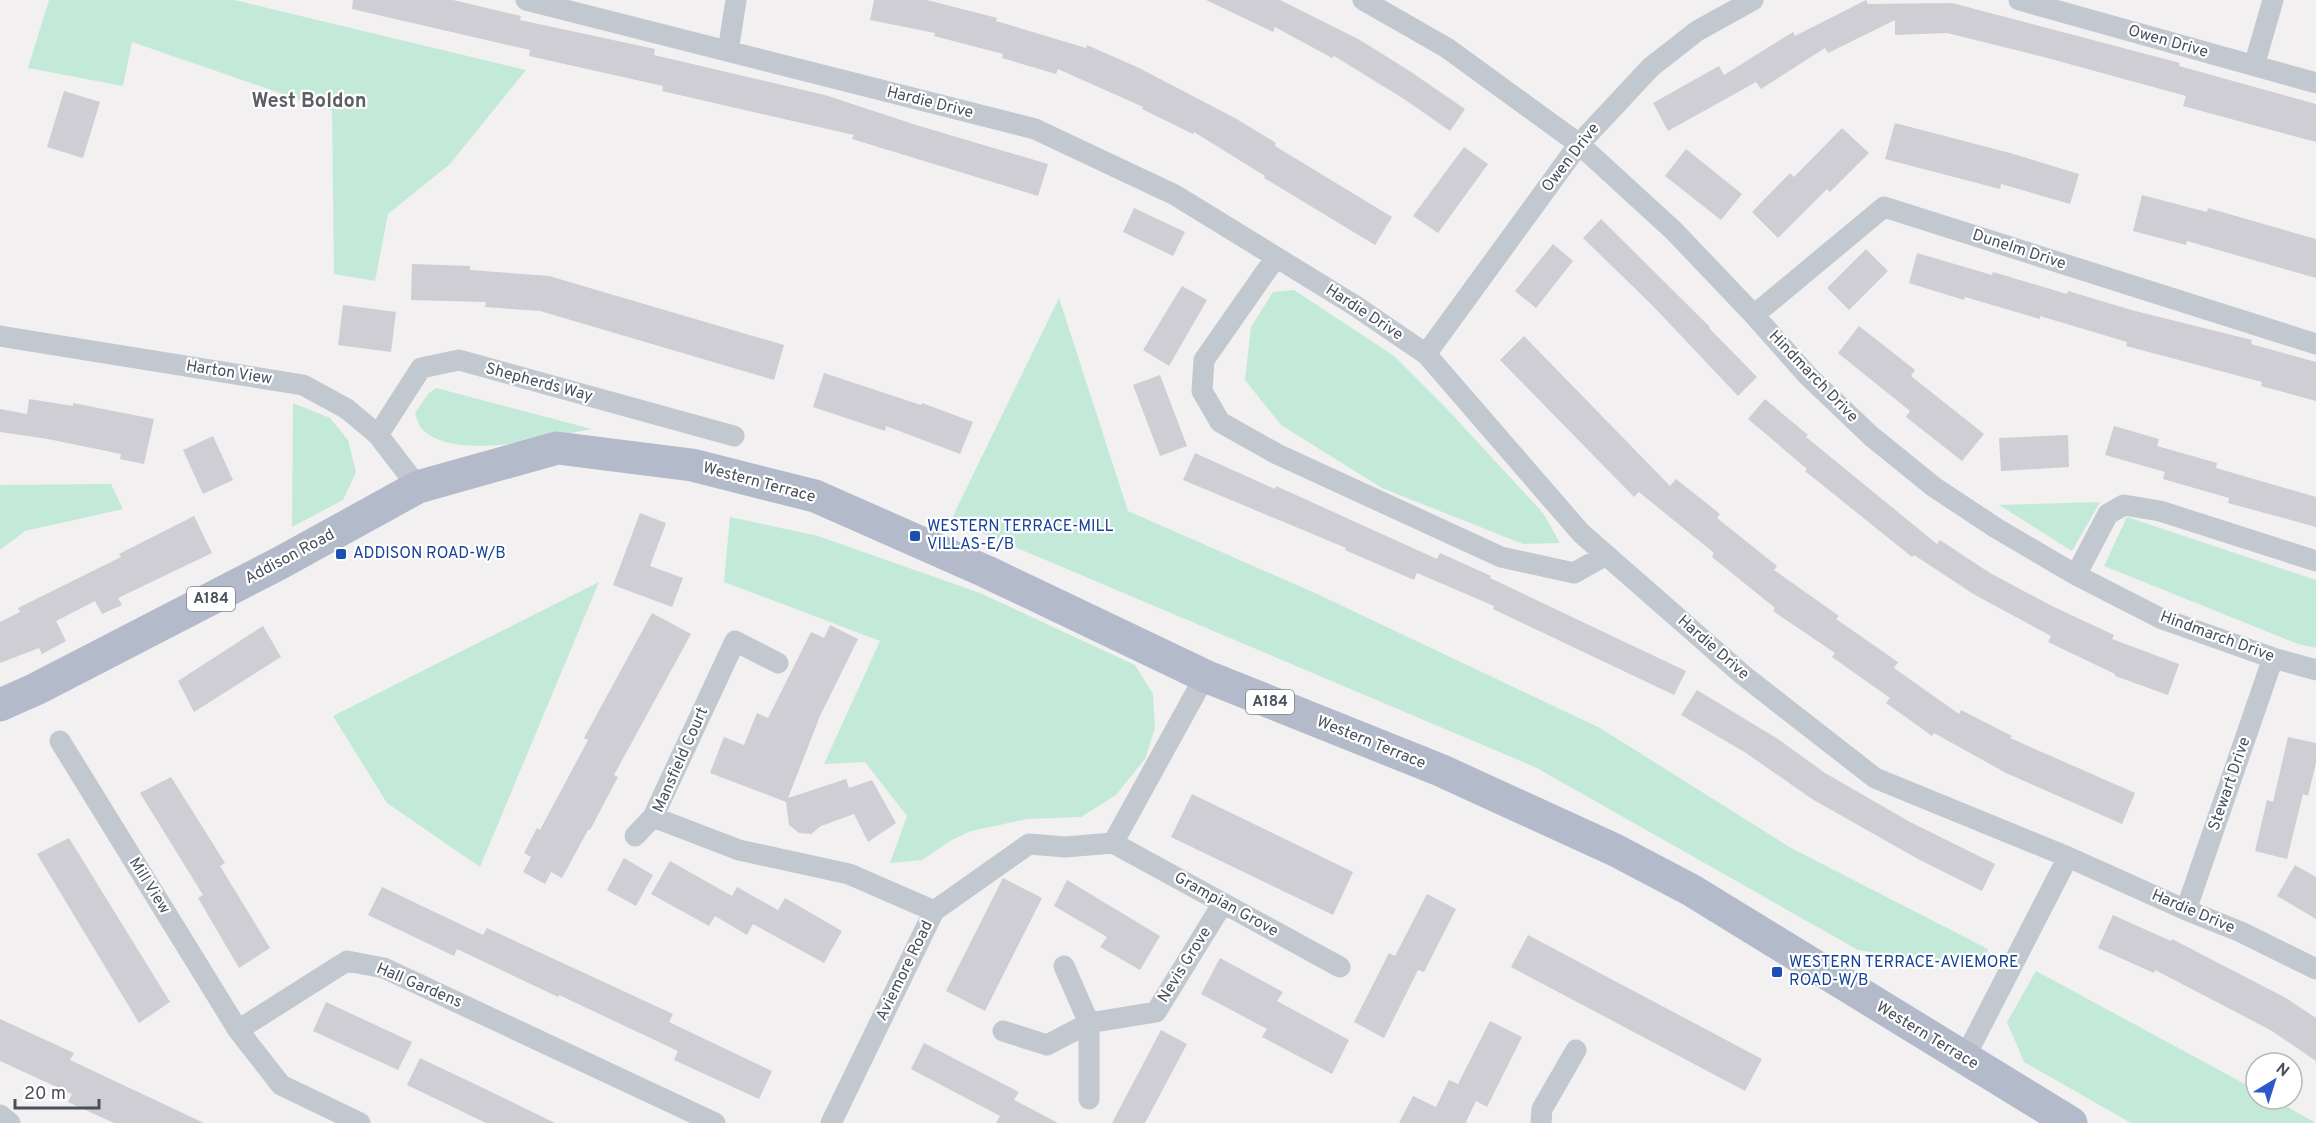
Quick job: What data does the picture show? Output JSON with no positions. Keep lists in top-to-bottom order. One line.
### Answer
{"streets":{"main road":["Western Terrace","Addison Road","A184"],"street":["Owen Drive","Hardie Drive","Dunelm Drive","Harton View","Hindmarch Drive","Shepherds Way","Mansfield Court","Stewart Drive","Mill View","Grampian Grove","Nevis Grove","Aviemore Road","Hall Gardens"]},"crossings":[["Owen Drive","Hardie Drive"],["Owen Drive","Hindmarch Drive"],["Hardie Drive","Stewart Drive"],["Dunelm Drive","Hindmarch Drive"],["Harton View","Shepherds Way"],["Harton View","Western Terrace"],["Harton View","Addison Road"],["Hindmarch Drive","Stewart Drive"],["Western Terrace","Addison Road"],["Mansfield Court","Aviemore Road"],["Mill View","Hall Gardens"],["Grampian Grove","Nevis Grove"],["Grampian Grove","Aviemore Road"]],"districts":["West Boldon"],"places":{"transit":["WESTERN TERRACE-MILL VILLAS-E/B","ADDISON ROAD-W/B","WESTERN TERRACE-AVIEMORE ROAD-W/B"]},"scale_bar":"20 m","north":"top right"}
